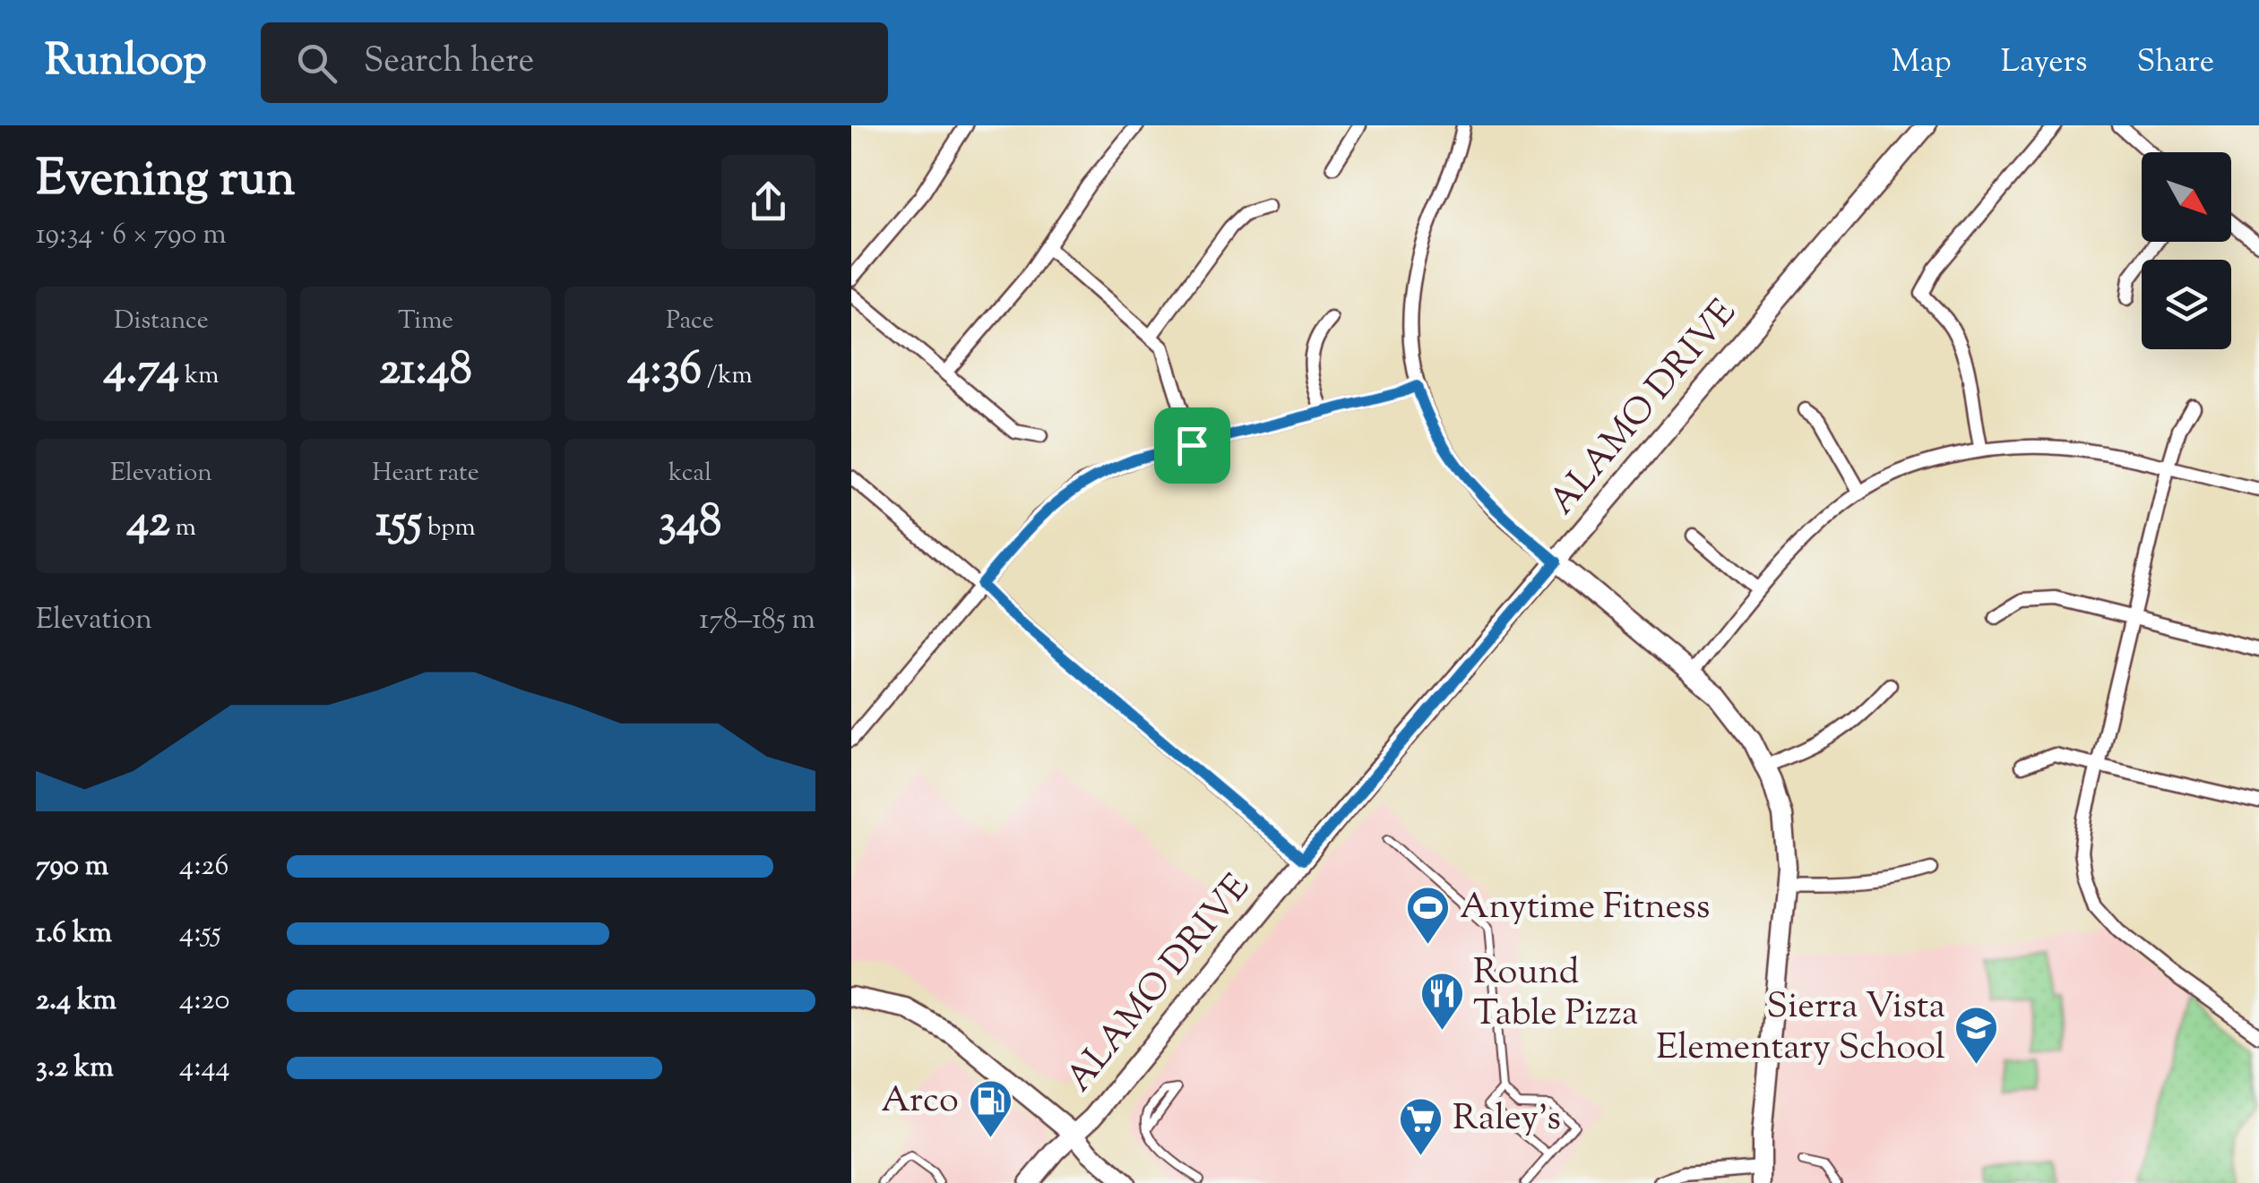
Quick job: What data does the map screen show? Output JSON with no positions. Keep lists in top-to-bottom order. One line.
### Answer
{"streets":{"main road":["ALAMO DRIVE"]},"places":{"sports":["Anytime Fitness"],"restaurant":["Round Table Pizza"],"school or university":["Sierra Vista Elementary School"],"fuel station":["Arco"],"supermarket":["Raley's"]},"north":"bottom right","page":{"header":"Runloop","search":"Search here","nav":["Map","Layers","Share"],"heading":["Evening run","19:34 · 6 × 790 m"],"stats":[["Distance","4.74 km"],["Time","21:48"],["Pace","4:36 /km"],["Elevation","42 m"],["Heart rate","155 bpm"],["kcal","348"]],"chart":["Elevation","178–185 m"],"list":[{"name":"790 m","note":"4:26"},{"name":"1.6 km","note":"4:55"},{"name":"2.4 km","note":"4:20"},{"name":"3.2 km","note":"4:44"}]}}
